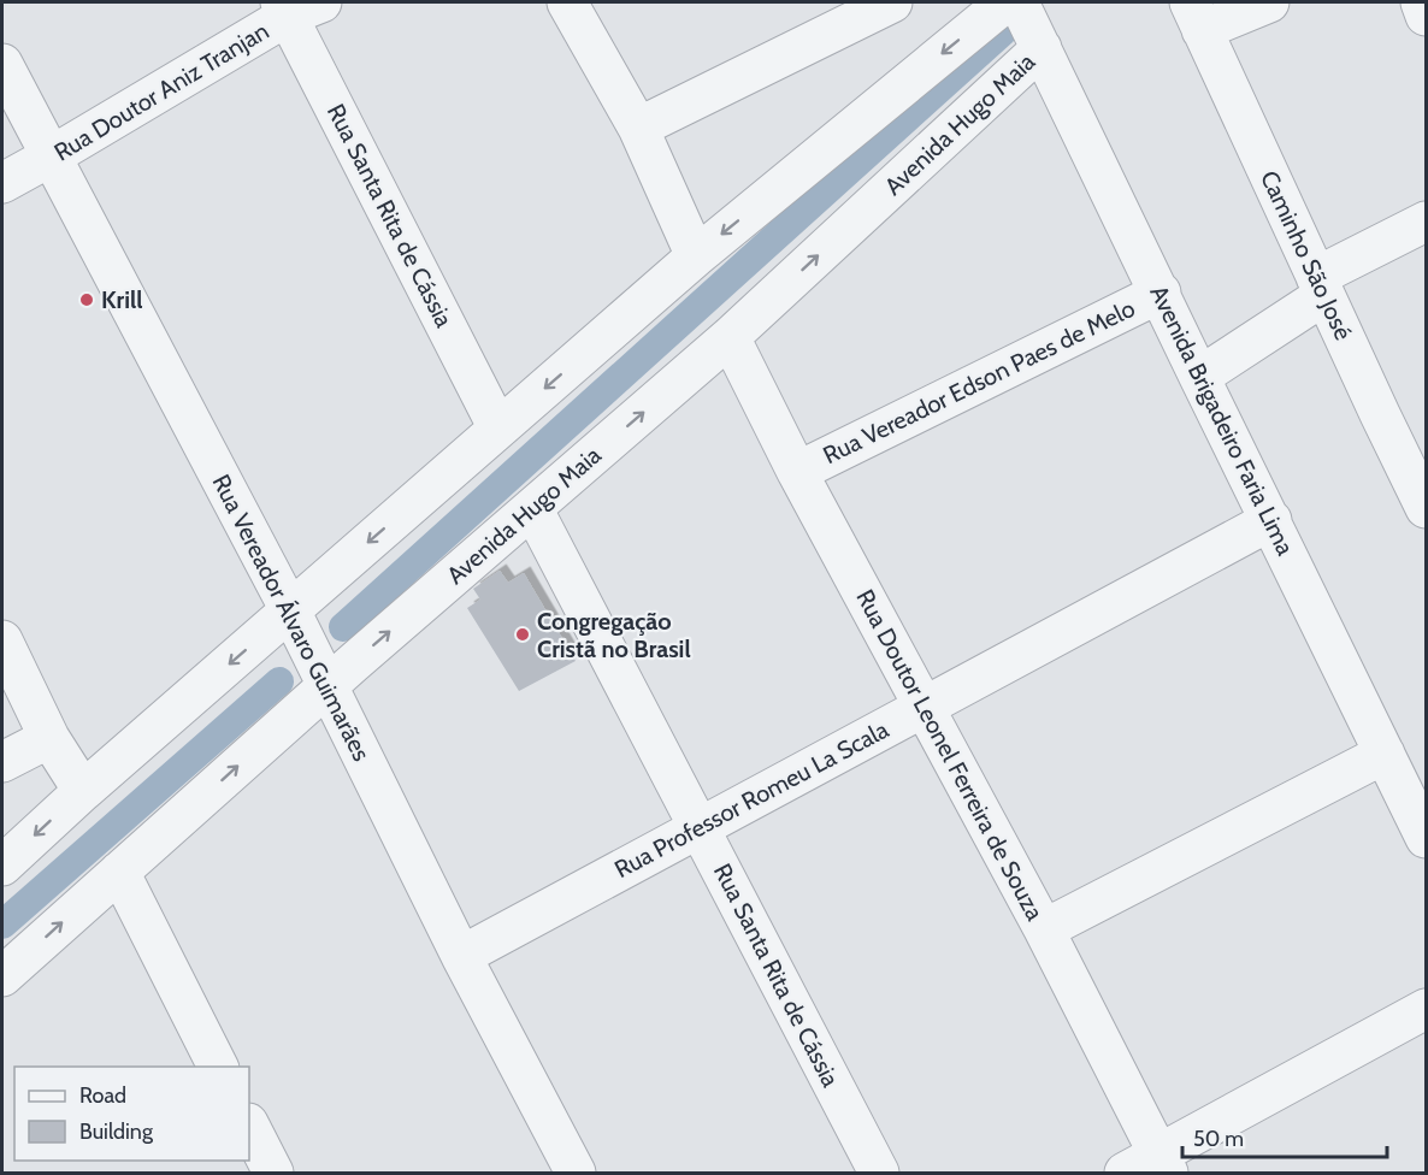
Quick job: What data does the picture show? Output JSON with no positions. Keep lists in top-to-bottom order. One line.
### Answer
{"streets":{"street":["Rua Doutor Aniz Tranjan","Avenida Hugo Maia","Rua Santa Rita de Cássia","Caminho São José","Rua Vereador Edson Paes de Melo","Avenida Brigadeiro Faria Lima","Rua Vereador Álvaro Guimarães","Rua Doutor Leonel Ferreira de Souza","Rua Professor Romeu La Scala"]},"crossings":[["Rua Doutor Aniz Tranjan","Rua Santa Rita de Cássia"],["Rua Doutor Aniz Tranjan","Rua Vereador Álvaro Guimarães"],["Avenida Hugo Maia","Rua Santa Rita de Cássia"],["Avenida Hugo Maia","Avenida Brigadeiro Faria Lima"],["Avenida Hugo Maia","Rua Vereador Álvaro Guimarães"],["Avenida Hugo Maia","Rua Doutor Leonel Ferreira de Souza"],["Rua Santa Rita de Cássia","Rua Professor Romeu La Scala"],["Rua Vereador Edson Paes de Melo","Avenida Brigadeiro Faria Lima"],["Rua Vereador Edson Paes de Melo","Rua Doutor Leonel Ferreira de Souza"],["Avenida Brigadeiro Faria Lima","Rua Professor Romeu La Scala"],["Rua Vereador Álvaro Guimarães","Rua Professor Romeu La Scala"],["Rua Doutor Leonel Ferreira de Souza","Rua Professor Romeu La Scala"]],"places":["Krill","Congregação Cristã no Brasil"],"legend":["Road","Building"],"scale_bar":"50 m"}
